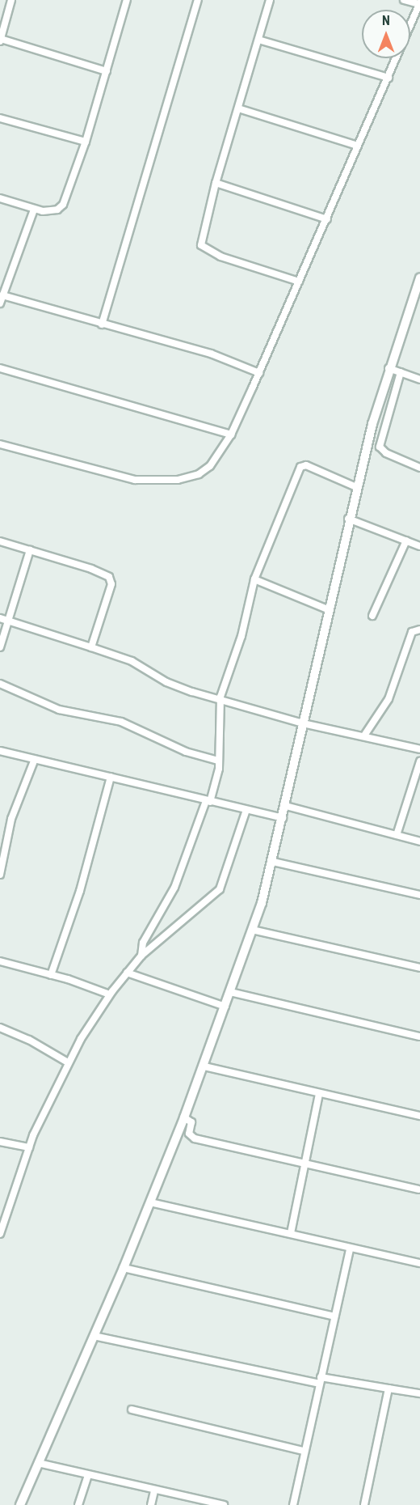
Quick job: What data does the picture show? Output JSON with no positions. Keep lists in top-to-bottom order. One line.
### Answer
{"north":"top"}
